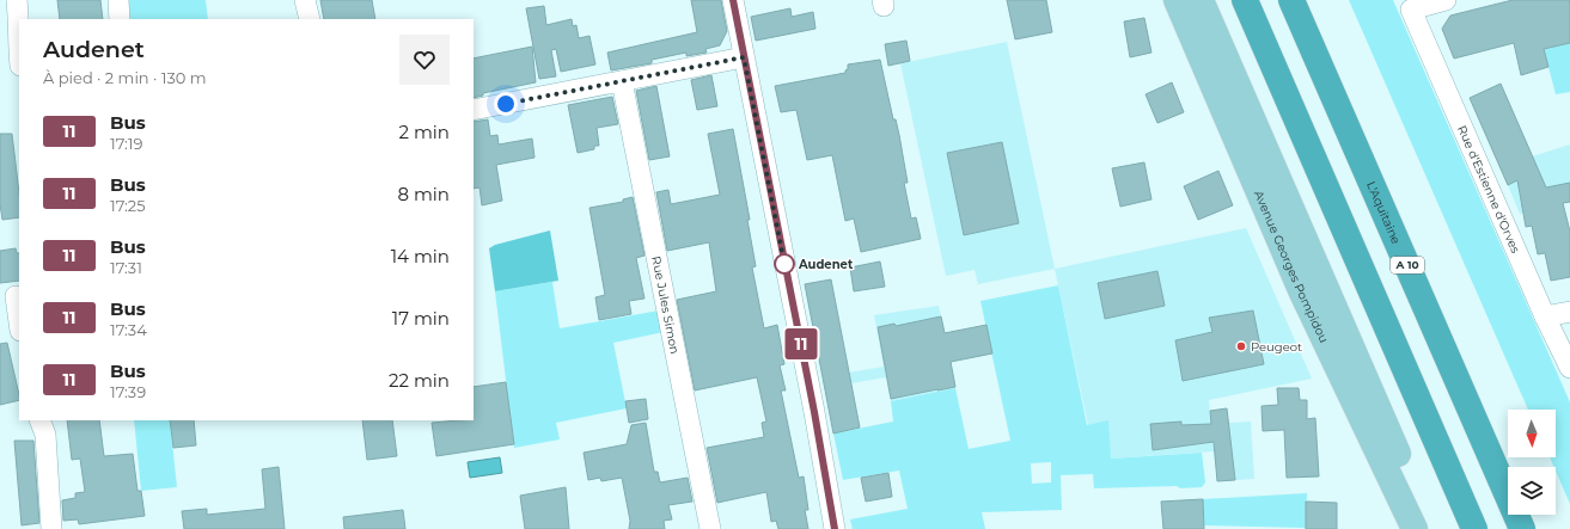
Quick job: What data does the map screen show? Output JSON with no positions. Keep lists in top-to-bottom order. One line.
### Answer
{"streets":{"highway":["L'Aquitaine","A 10"],"main road":["Avenue Georges Pompidou"],"street":["Rue d'Estienne d'Orves","Rue Jules Simon"]},"places":["Audenet","Peugeot"],"lines":["bus line 11"],"north":"bottom","page":{"on_map":"11","heading":["Audenet","À pied · 2 min · 130 m"],"list":[{"mark":"11","name":"Bus","note":"17:19","value":"2 min"},{"mark":"11","name":"Bus","note":"17:25","value":"8 min"},{"mark":"11","name":"Bus","note":"17:31","value":"14 min"},{"mark":"11","name":"Bus","note":"17:34","value":"17 min"},{"mark":"11","name":"Bus","note":"17:39","value":"22 min"}]}}
